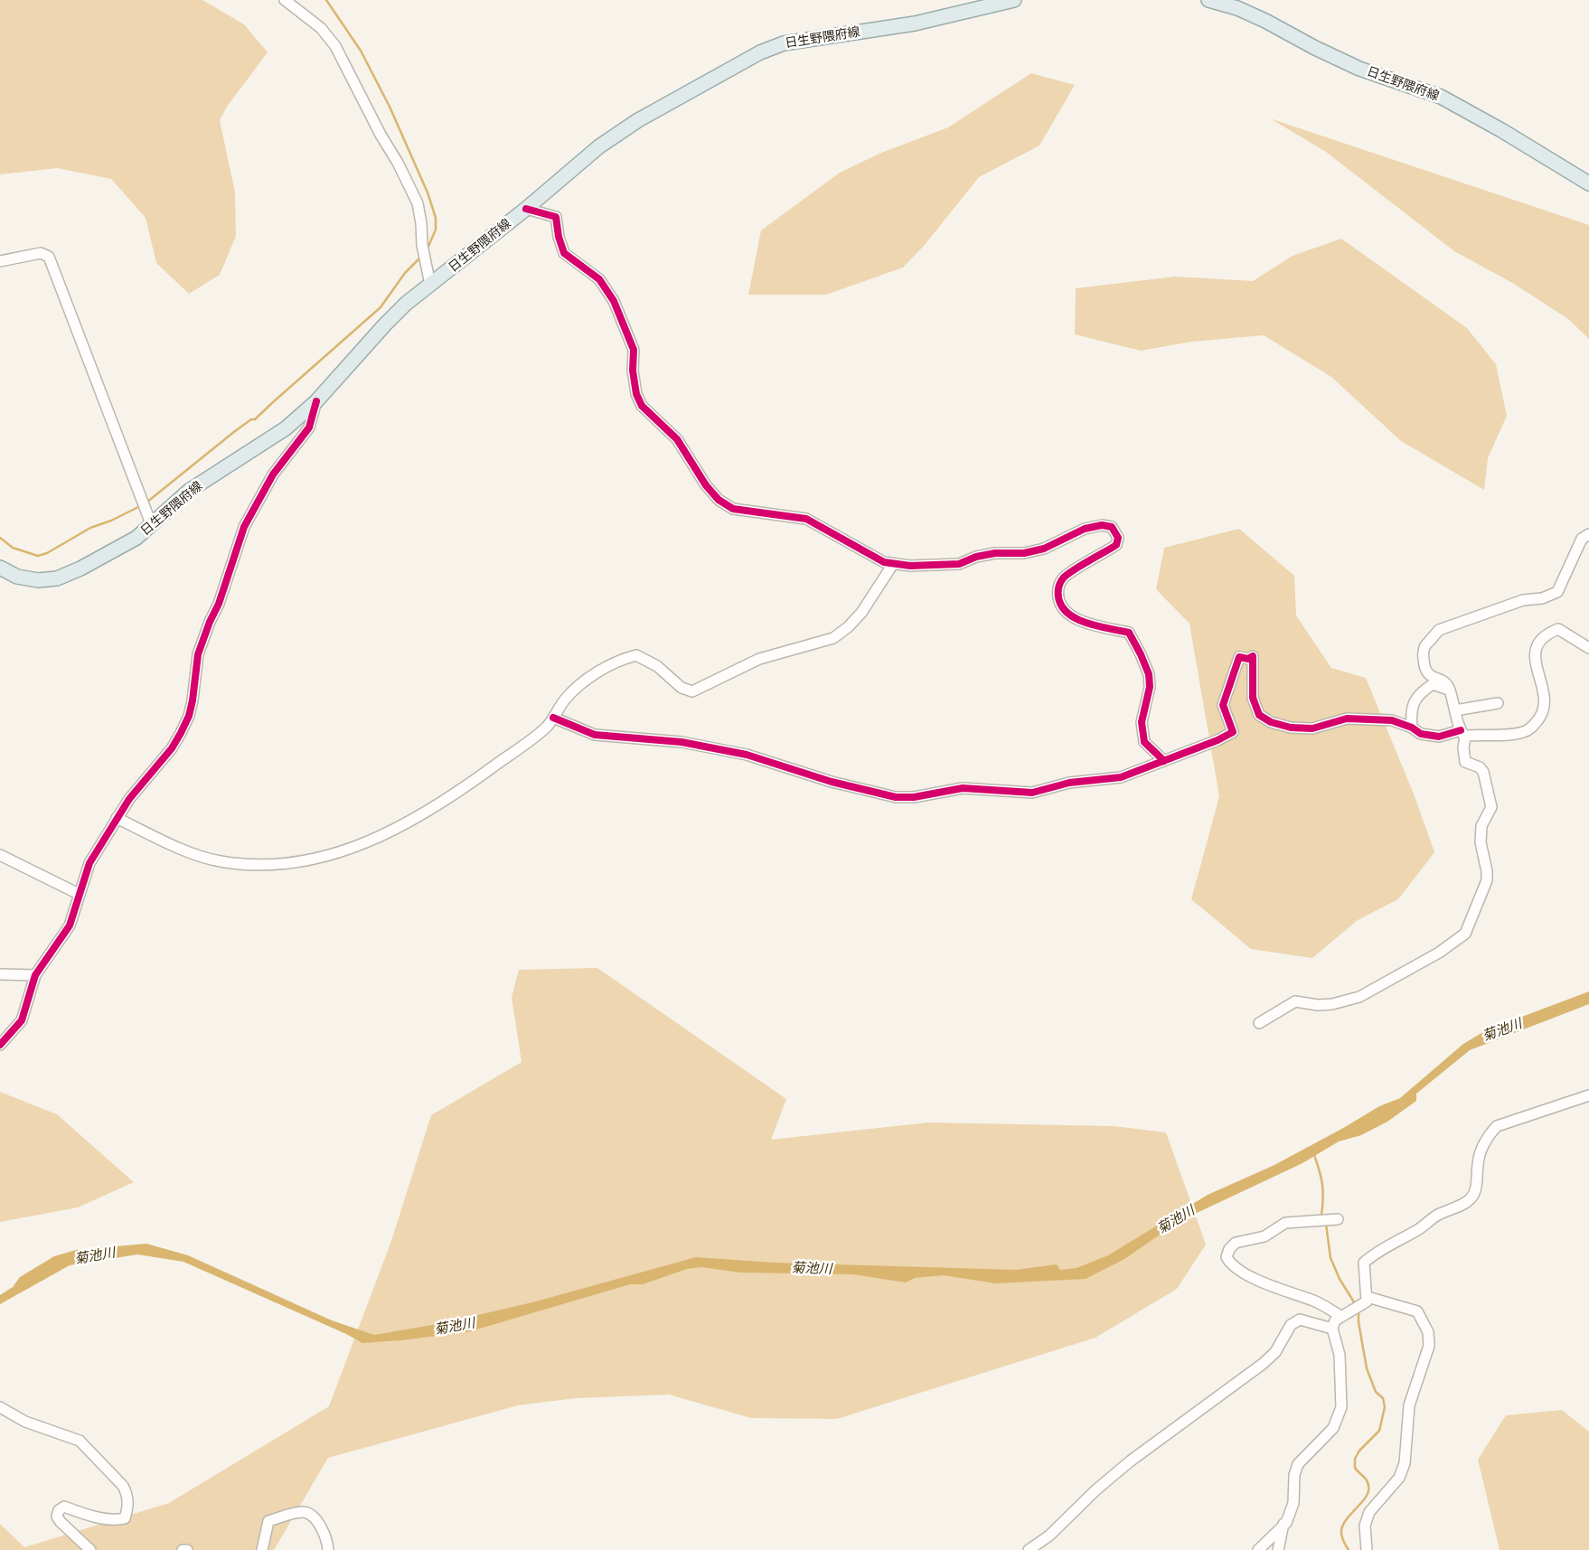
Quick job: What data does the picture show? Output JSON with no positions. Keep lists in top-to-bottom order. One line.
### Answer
{"streets":{"main road":["日生野隈府線"]},"water":["菊池川"]}
